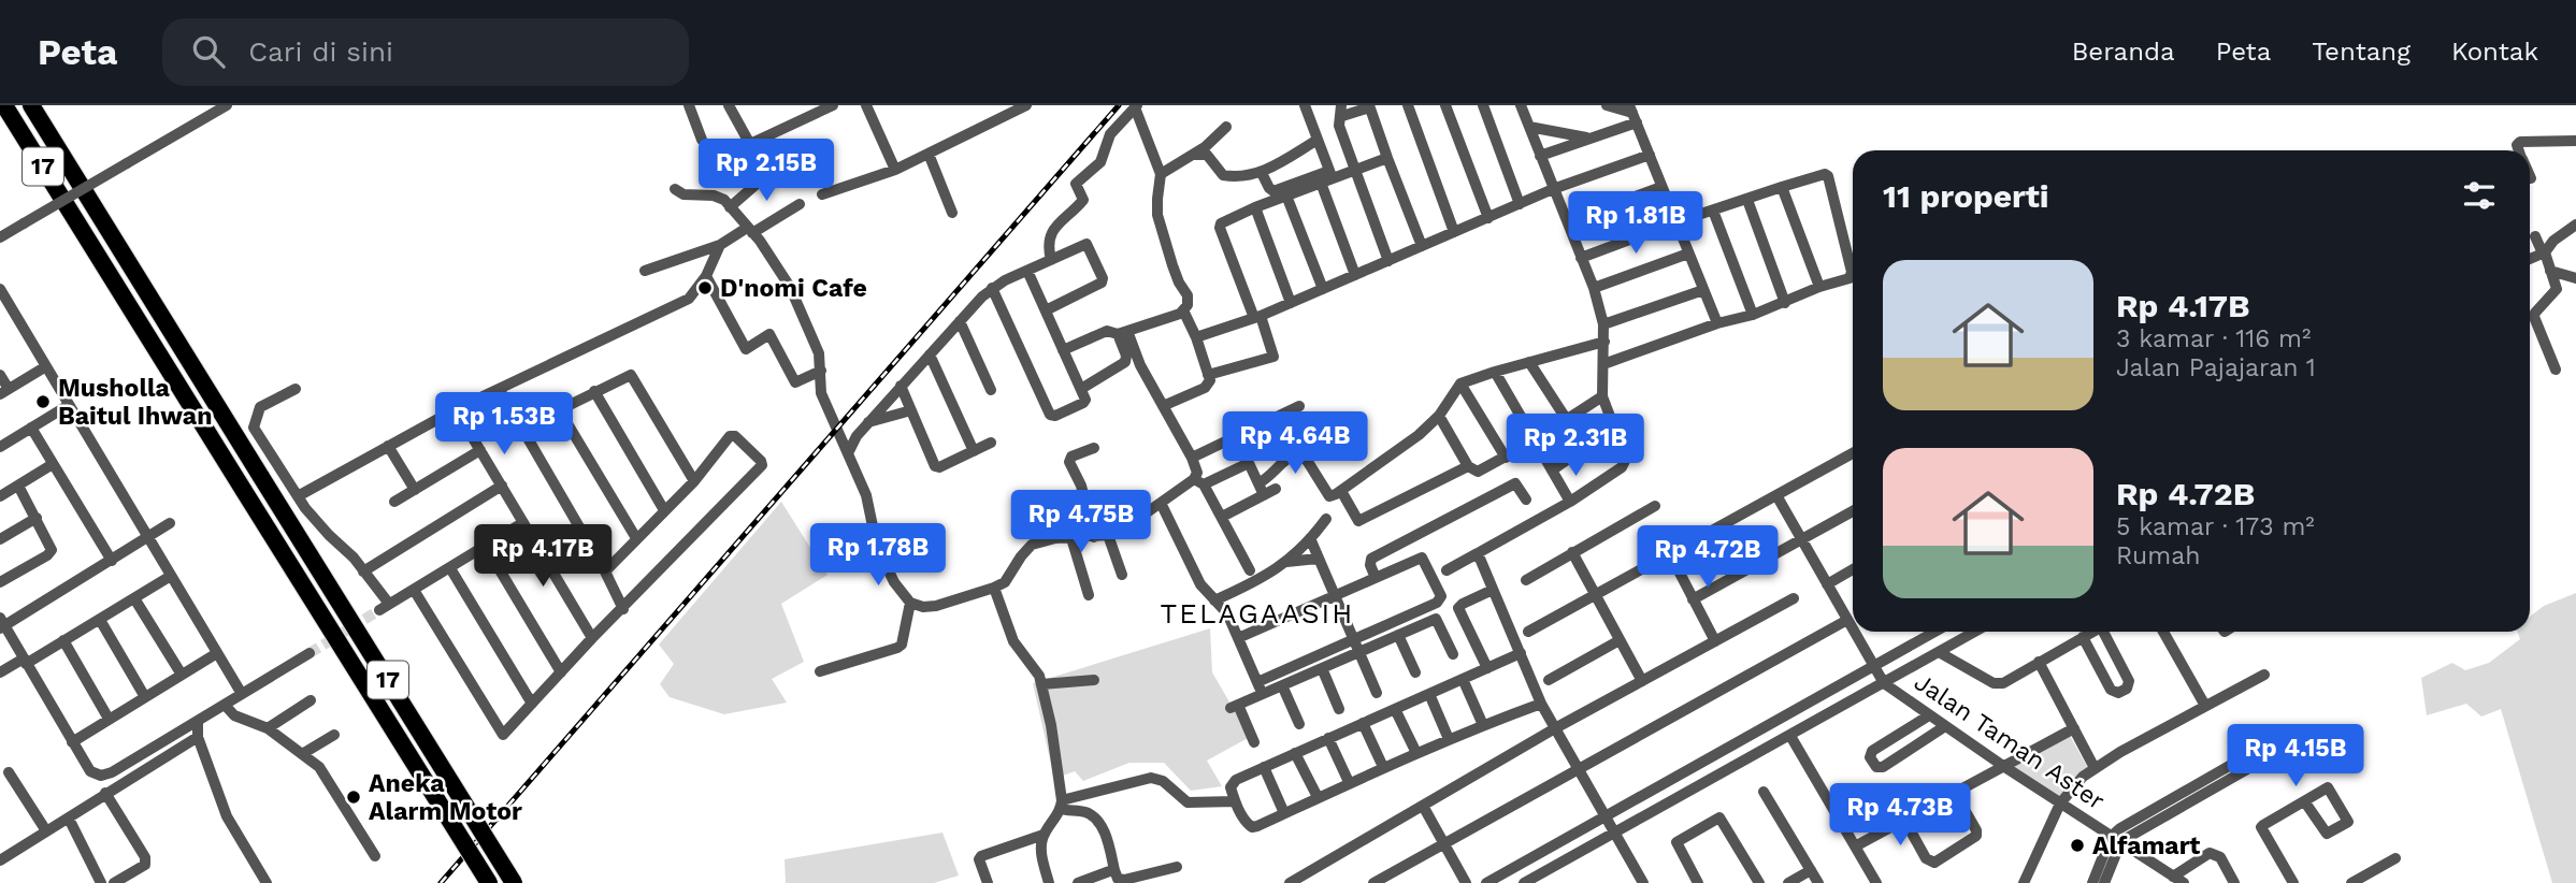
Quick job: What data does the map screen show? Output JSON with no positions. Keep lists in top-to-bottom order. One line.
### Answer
{"streets":{"highway":["17"],"street":["Jalan Taman Aster"]},"districts":["TELAGAASIH"],"places":["D'nomi Cafe","Musholla Baitul Ihwan","Aneka Alarm Motor","Alfamart"],"page":{"header":"Peta","search":"Cari di sini","nav":["Beranda","Peta","Tentang","Kontak"],"price":["Rp 2.15B","Rp 1.81B","Rp 1.53B","Rp 4.64B","Rp 2.31B","Rp 4.75B","Rp 1.78B","Rp 4.17B","Rp 4.72B","Rp 4.15B","Rp 4.73B"],"heading":"11 properti","list":[{"name":"Rp 4.17B","note":"3 kamar · 116 m² · Jalan Pajajaran 1"},{"name":"Rp 4.72B","note":"5 kamar · 173 m² · Rumah"}]}}
